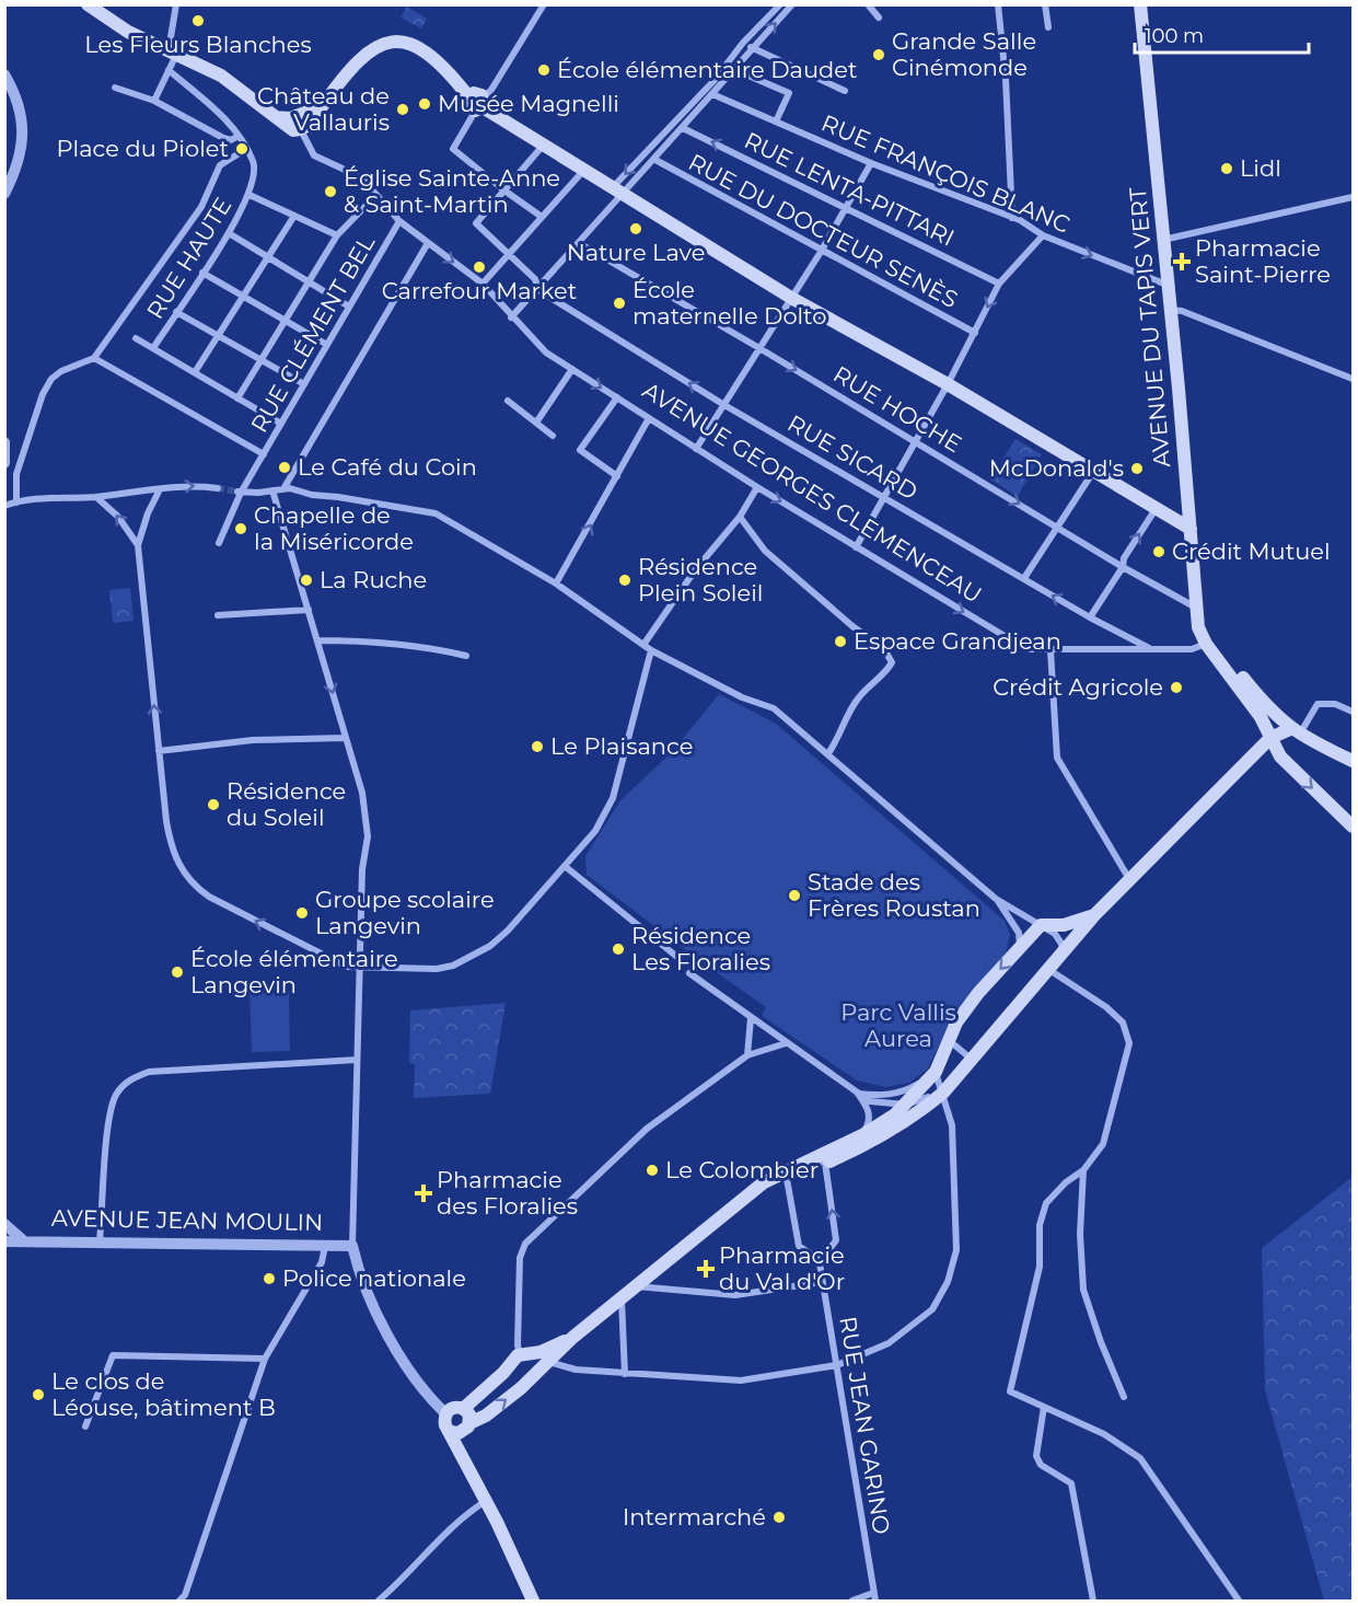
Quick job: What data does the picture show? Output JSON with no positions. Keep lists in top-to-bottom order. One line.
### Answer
{"streets":{"main road":["AVENUE DU TAPIS VERT"],"street":["RUE FRANÇOIS BLANC","RUE LENTA-PITTARI","RUE DU DOCTEUR SENÈS","RUE HAUTE","RUE CLÉMENT BEL","RUE HOCHE","RUE SICARD","AVENUE GEORGES CLEMENCEAU","AVENUE JEAN MOULIN","RUE JEAN GARINO"]},"crossings":[["RUE FRANÇOIS BLANC","AVENUE DU TAPIS VERT"],["AVENUE DU TAPIS VERT","RUE HOCHE"],["AVENUE DU TAPIS VERT","AVENUE GEORGES CLEMENCEAU"],["RUE CLÉMENT BEL","AVENUE GEORGES CLEMENCEAU"],["RUE SICARD","AVENUE GEORGES CLEMENCEAU"]],"one_way":["RUE LENTA-PITTARI","RUE HOCHE","RUE SICARD","AVENUE GEORGES CLEMENCEAU"],"parks":["Parc Vallis Aurea"],"places":{"other":["Les Fleurs Blanches","Grande Salle Cinémonde","École élémentaire Daudet","Musée Magnelli","Château de Vallauris","Place du Piolet","Lidl","Église Sainte-Anne & Saint-Martin","Nature Lave","Carrefour Market","École maternelle Dolto","Le Café du Coin","McDonald's","Chapelle de la Miséricorde","Crédit Mutuel","La Ruche","Résidence Plein Soleil","Espace Grandjean","Crédit Agricole","Le Plaisance","Résidence du Soleil","Stade des Frères Roustan","Groupe scolaire Langevin","Résidence Les Floralies","École élémentaire Langevin","Le Colombier","Police nationale","Le clos de Léouse, bâtiment B","Intermarché"],"health":["Pharmacie Saint-Pierre","Pharmacie des Floralies","Pharmacie du Val d'Or"]},"scale_bar":"100 m"}
